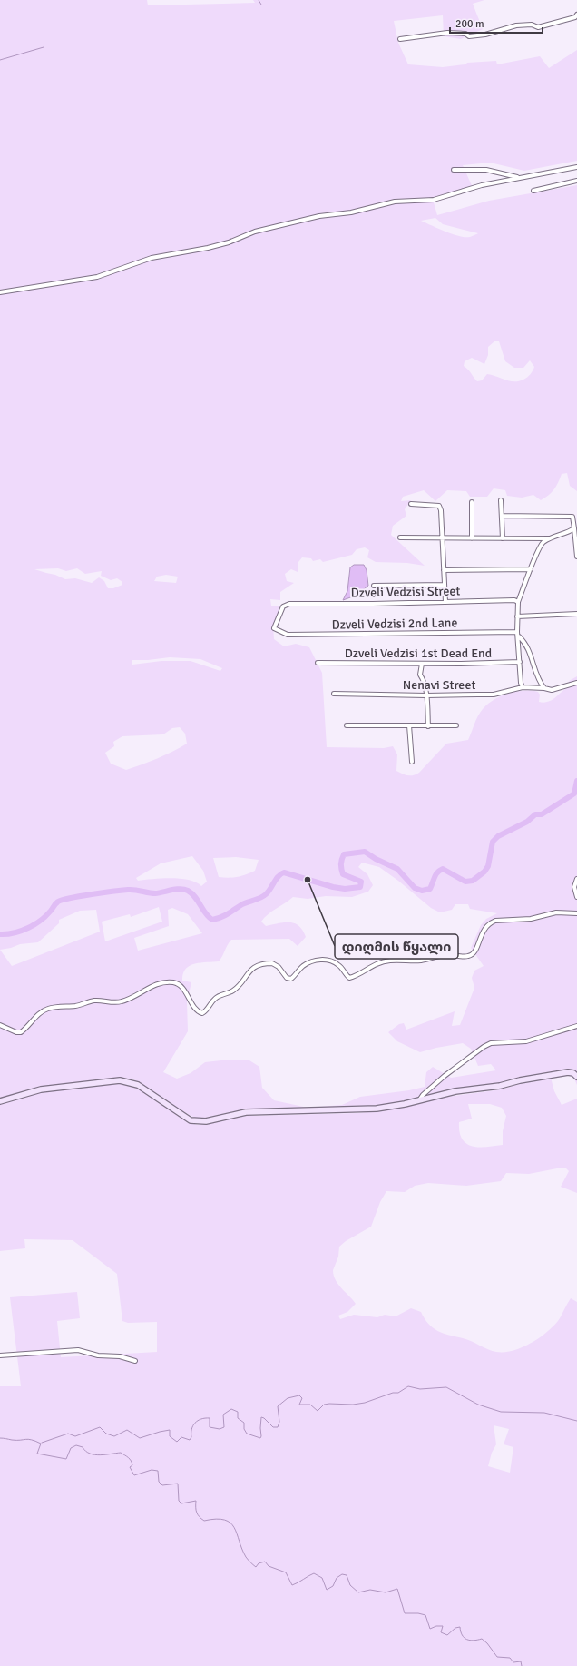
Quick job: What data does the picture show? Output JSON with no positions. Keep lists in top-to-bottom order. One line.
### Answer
{"streets":{"street":["Dzveli Vedzisi Street","Dzveli Vedzisi 2nd Lane","Dzveli Vedzisi 1st Dead End","Nenavi Street"]},"crossings":[["Dzveli Vedzisi Street","Dzveli Vedzisi 2nd Lane"]],"places":["დიღმის წყალი"],"scale_bar":"200 m"}
